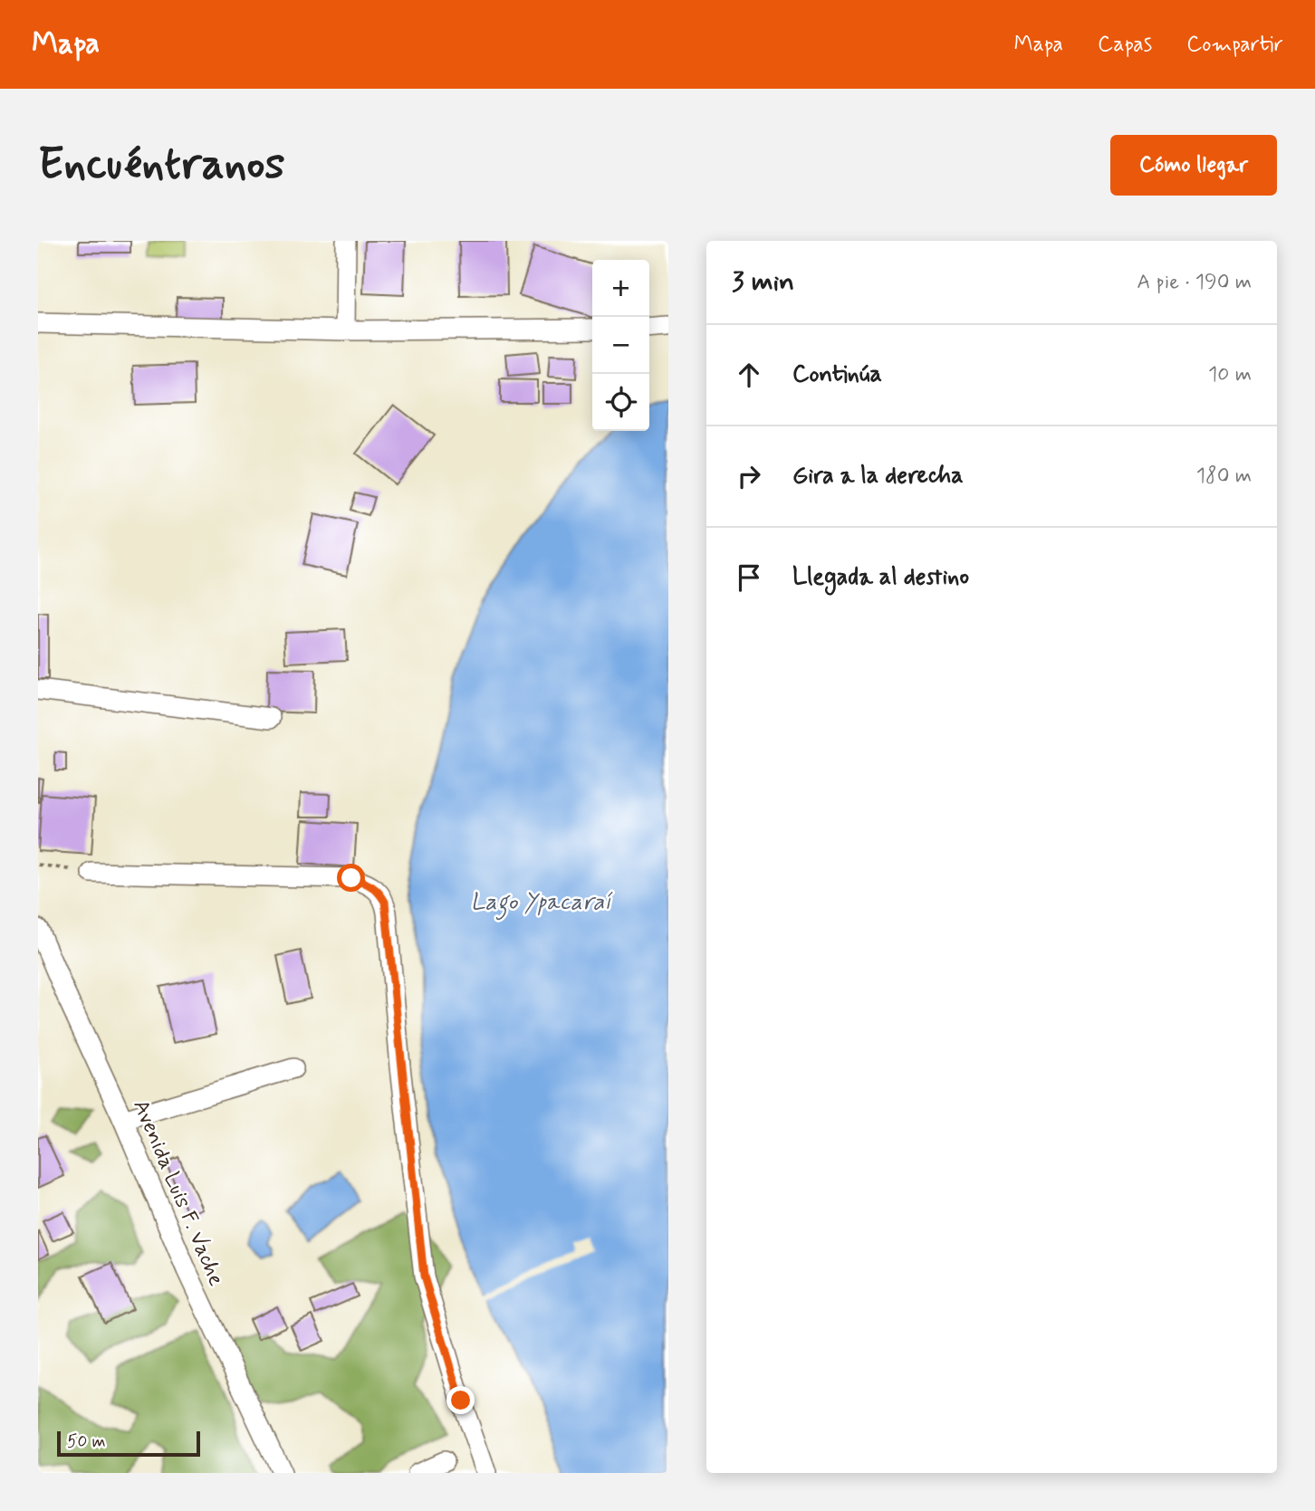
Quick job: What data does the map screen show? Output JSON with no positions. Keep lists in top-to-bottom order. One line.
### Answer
{"streets":{"street":["Avenida Luis F. Vache"]},"water":["Lago Ypacaraí"],"scale_bar":"50 m","page":{"header":"Mapa","nav":["Mapa","Capas","Compartir"],"buttons":"Cómo llegar","title":"Encuéntranos","heading":["3 min","A pie · 190 m"],"map_buttons":["+","−"],"list":[["Continúa","10 m"],["Gira a la derecha","180 m"],"Llegada al destino"],"scale":"50 m"}}
